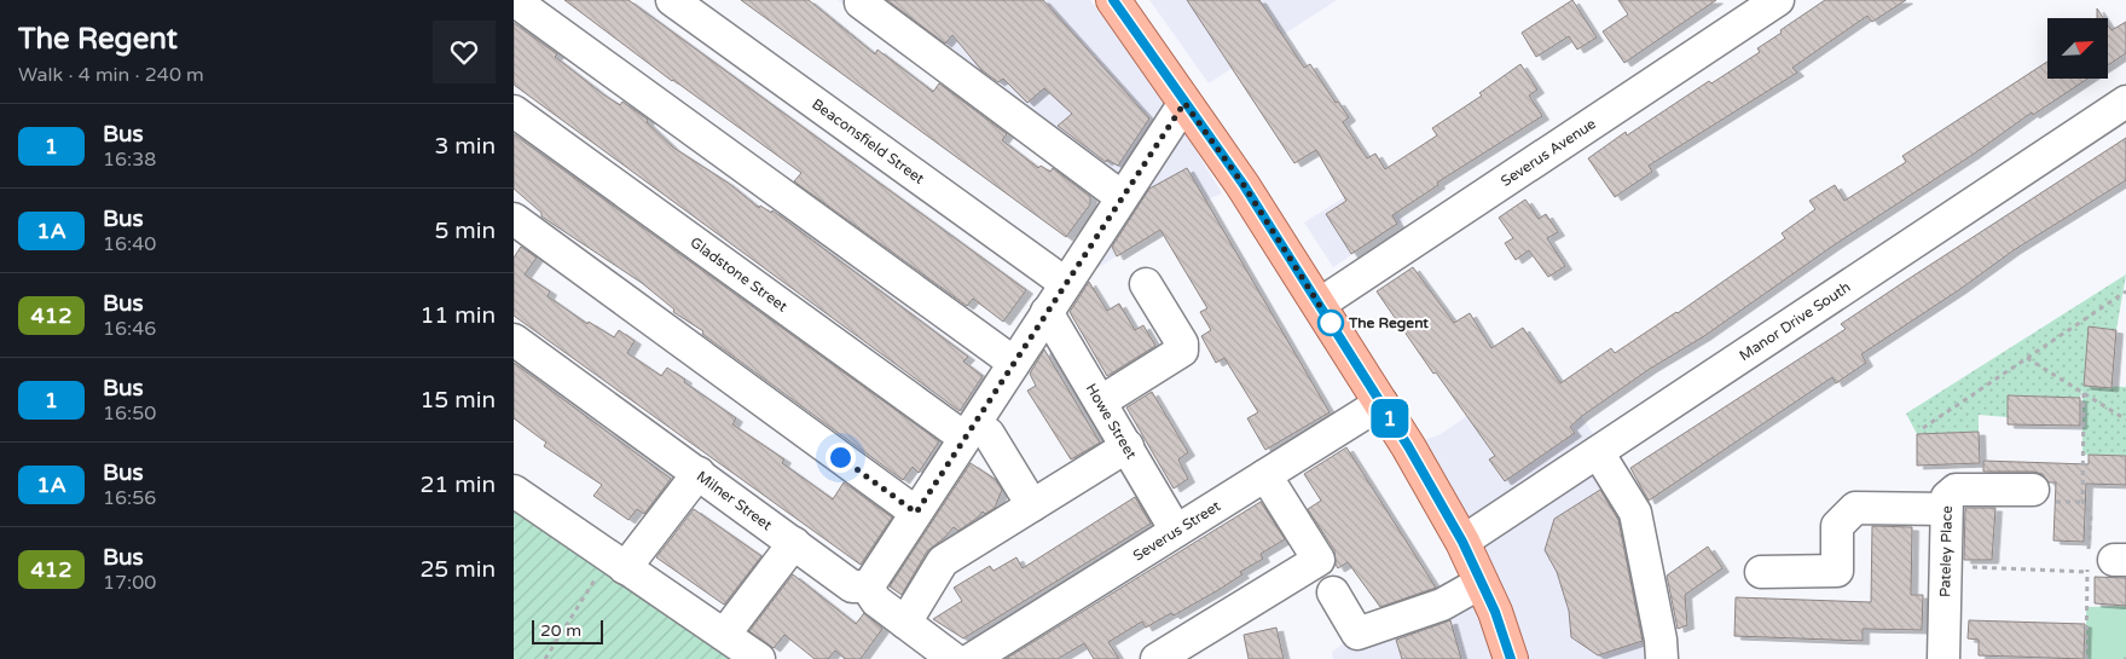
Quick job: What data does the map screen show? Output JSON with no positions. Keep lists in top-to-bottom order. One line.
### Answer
{"streets":{"street":["Beaconsfield Street","Severus Avenue","Gladstone Street","Manor Drive South","Howe Street","Milner Street","Severus Street","Pateley Place"]},"crossings":[["Howe Street","Severus Street"]],"places":["The Regent"],"lines":["bus line 1"],"scale_bar":"20 m","north":"top right","page":{"heading":["The Regent","Walk · 4 min · 240 m"],"on_map":"1","list":[{"mark":"1","name":"Bus","note":"16:38","value":"3 min"},{"mark":"1A","name":"Bus","note":"16:40","value":"5 min"},{"mark":"412","name":"Bus","note":"16:46","value":"11 min"},{"mark":"1","name":"Bus","note":"16:50","value":"15 min"},{"mark":"1A","name":"Bus","note":"16:56","value":"21 min"},{"mark":"412","name":"Bus","note":"17:00","value":"25 min"}],"scale":"20 m"}}
